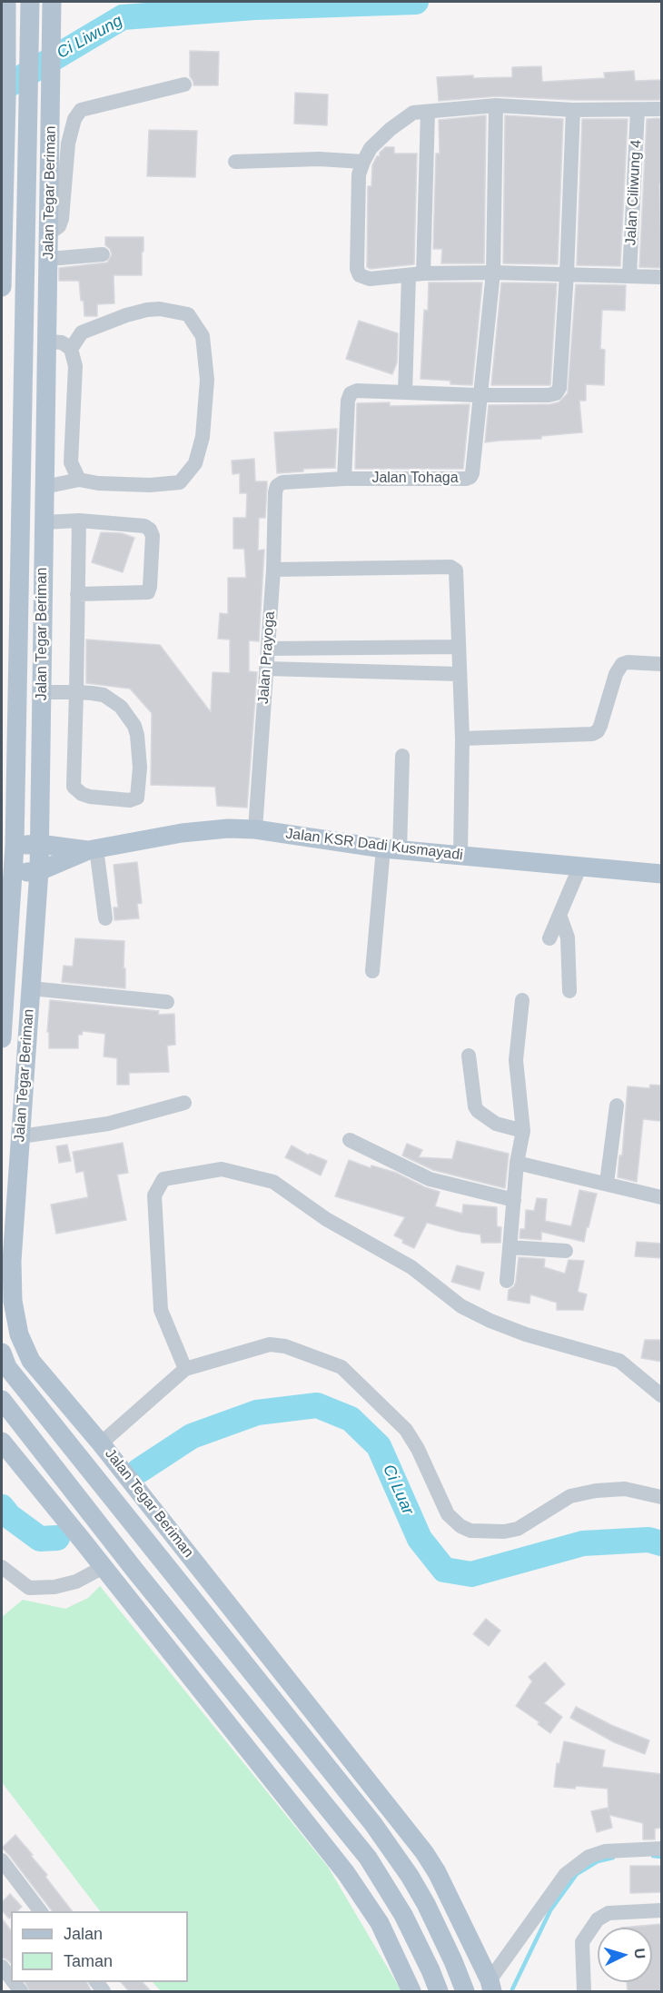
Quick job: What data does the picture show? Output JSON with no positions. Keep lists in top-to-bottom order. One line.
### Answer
{"streets":{"main road":["Jalan Tegar Beriman","Jalan KSR Dadi Kusmayadi"],"street":["Jalan Ciliwung 4","Jalan Tohaga","Jalan Prayoga"]},"crossings":[["Jalan Tegar Beriman","Jalan KSR Dadi Kusmayadi"],["Jalan Tohaga","Jalan Prayoga"],["Jalan Prayoga","Jalan KSR Dadi Kusmayadi"]],"water":["Ci Liwung","Ci Luar"],"legend":["Jalan","Taman"],"north":"right"}
